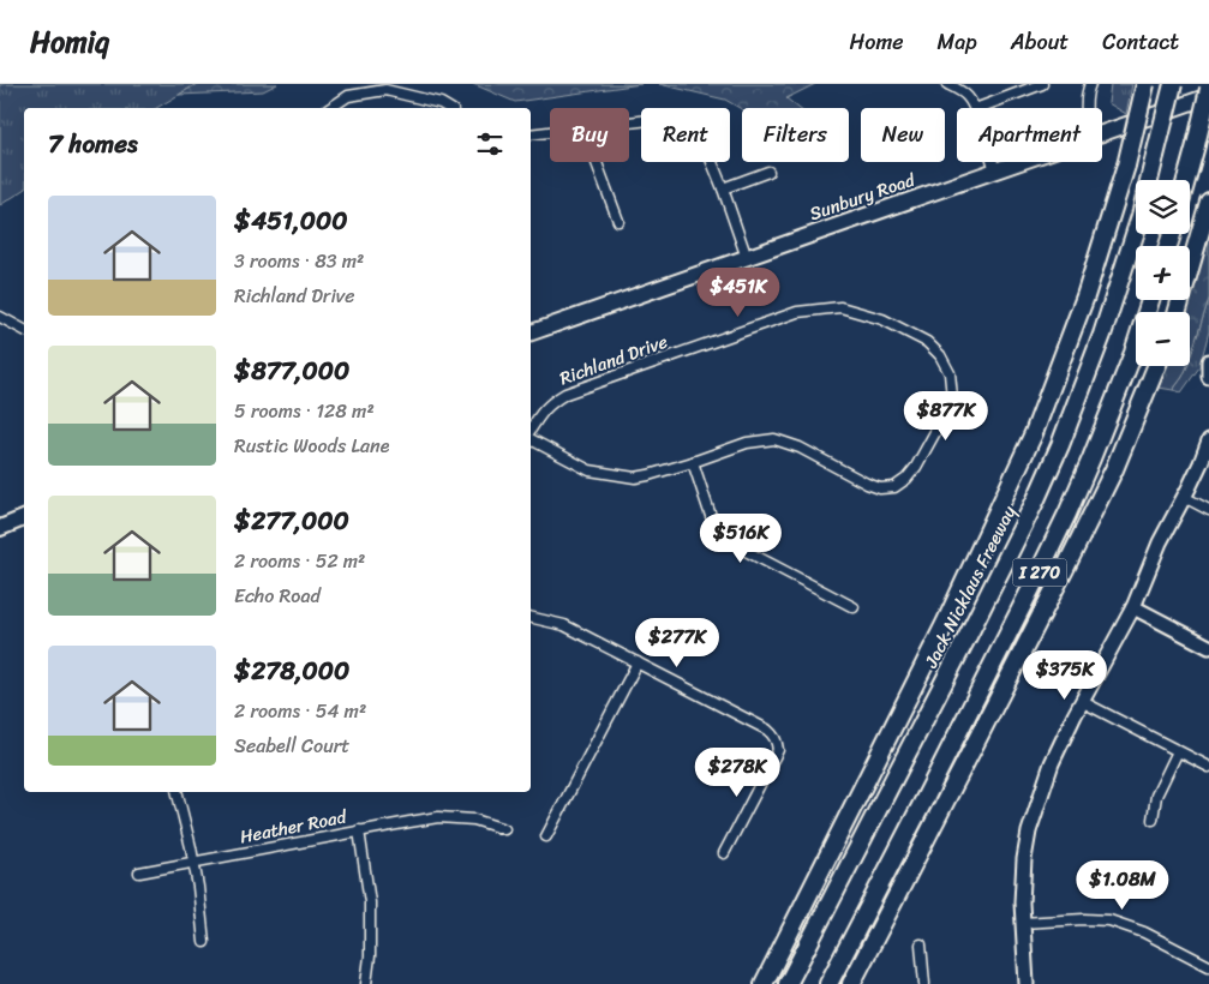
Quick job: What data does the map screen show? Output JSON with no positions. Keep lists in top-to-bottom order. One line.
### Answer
{"streets":{"highway":["I 270","Jack Nicklaus Freeway"],"main road":["Sunbury Road"],"street":["Richland Drive","Heather Road"]},"page":{"header":"Homiq","nav":["Home","Map","About","Contact"],"chip":["Buy","Rent","Filters","New","Apartment"],"heading":"7 homes","map_buttons":["+","−"],"list":[{"name":"$451,000","note":"3 rooms · 83 m² · Richland Drive"},{"name":"$877,000","note":"5 rooms · 128 m² · Rustic Woods Lane"},{"name":"$277,000","note":"2 rooms · 52 m² · Echo Road"},{"name":"$278,000","note":"2 rooms · 54 m² · Seabell Court"}],"price":["$451K","$877K","$516K","$277K","$375K","$278K","$1.08M"]}}
